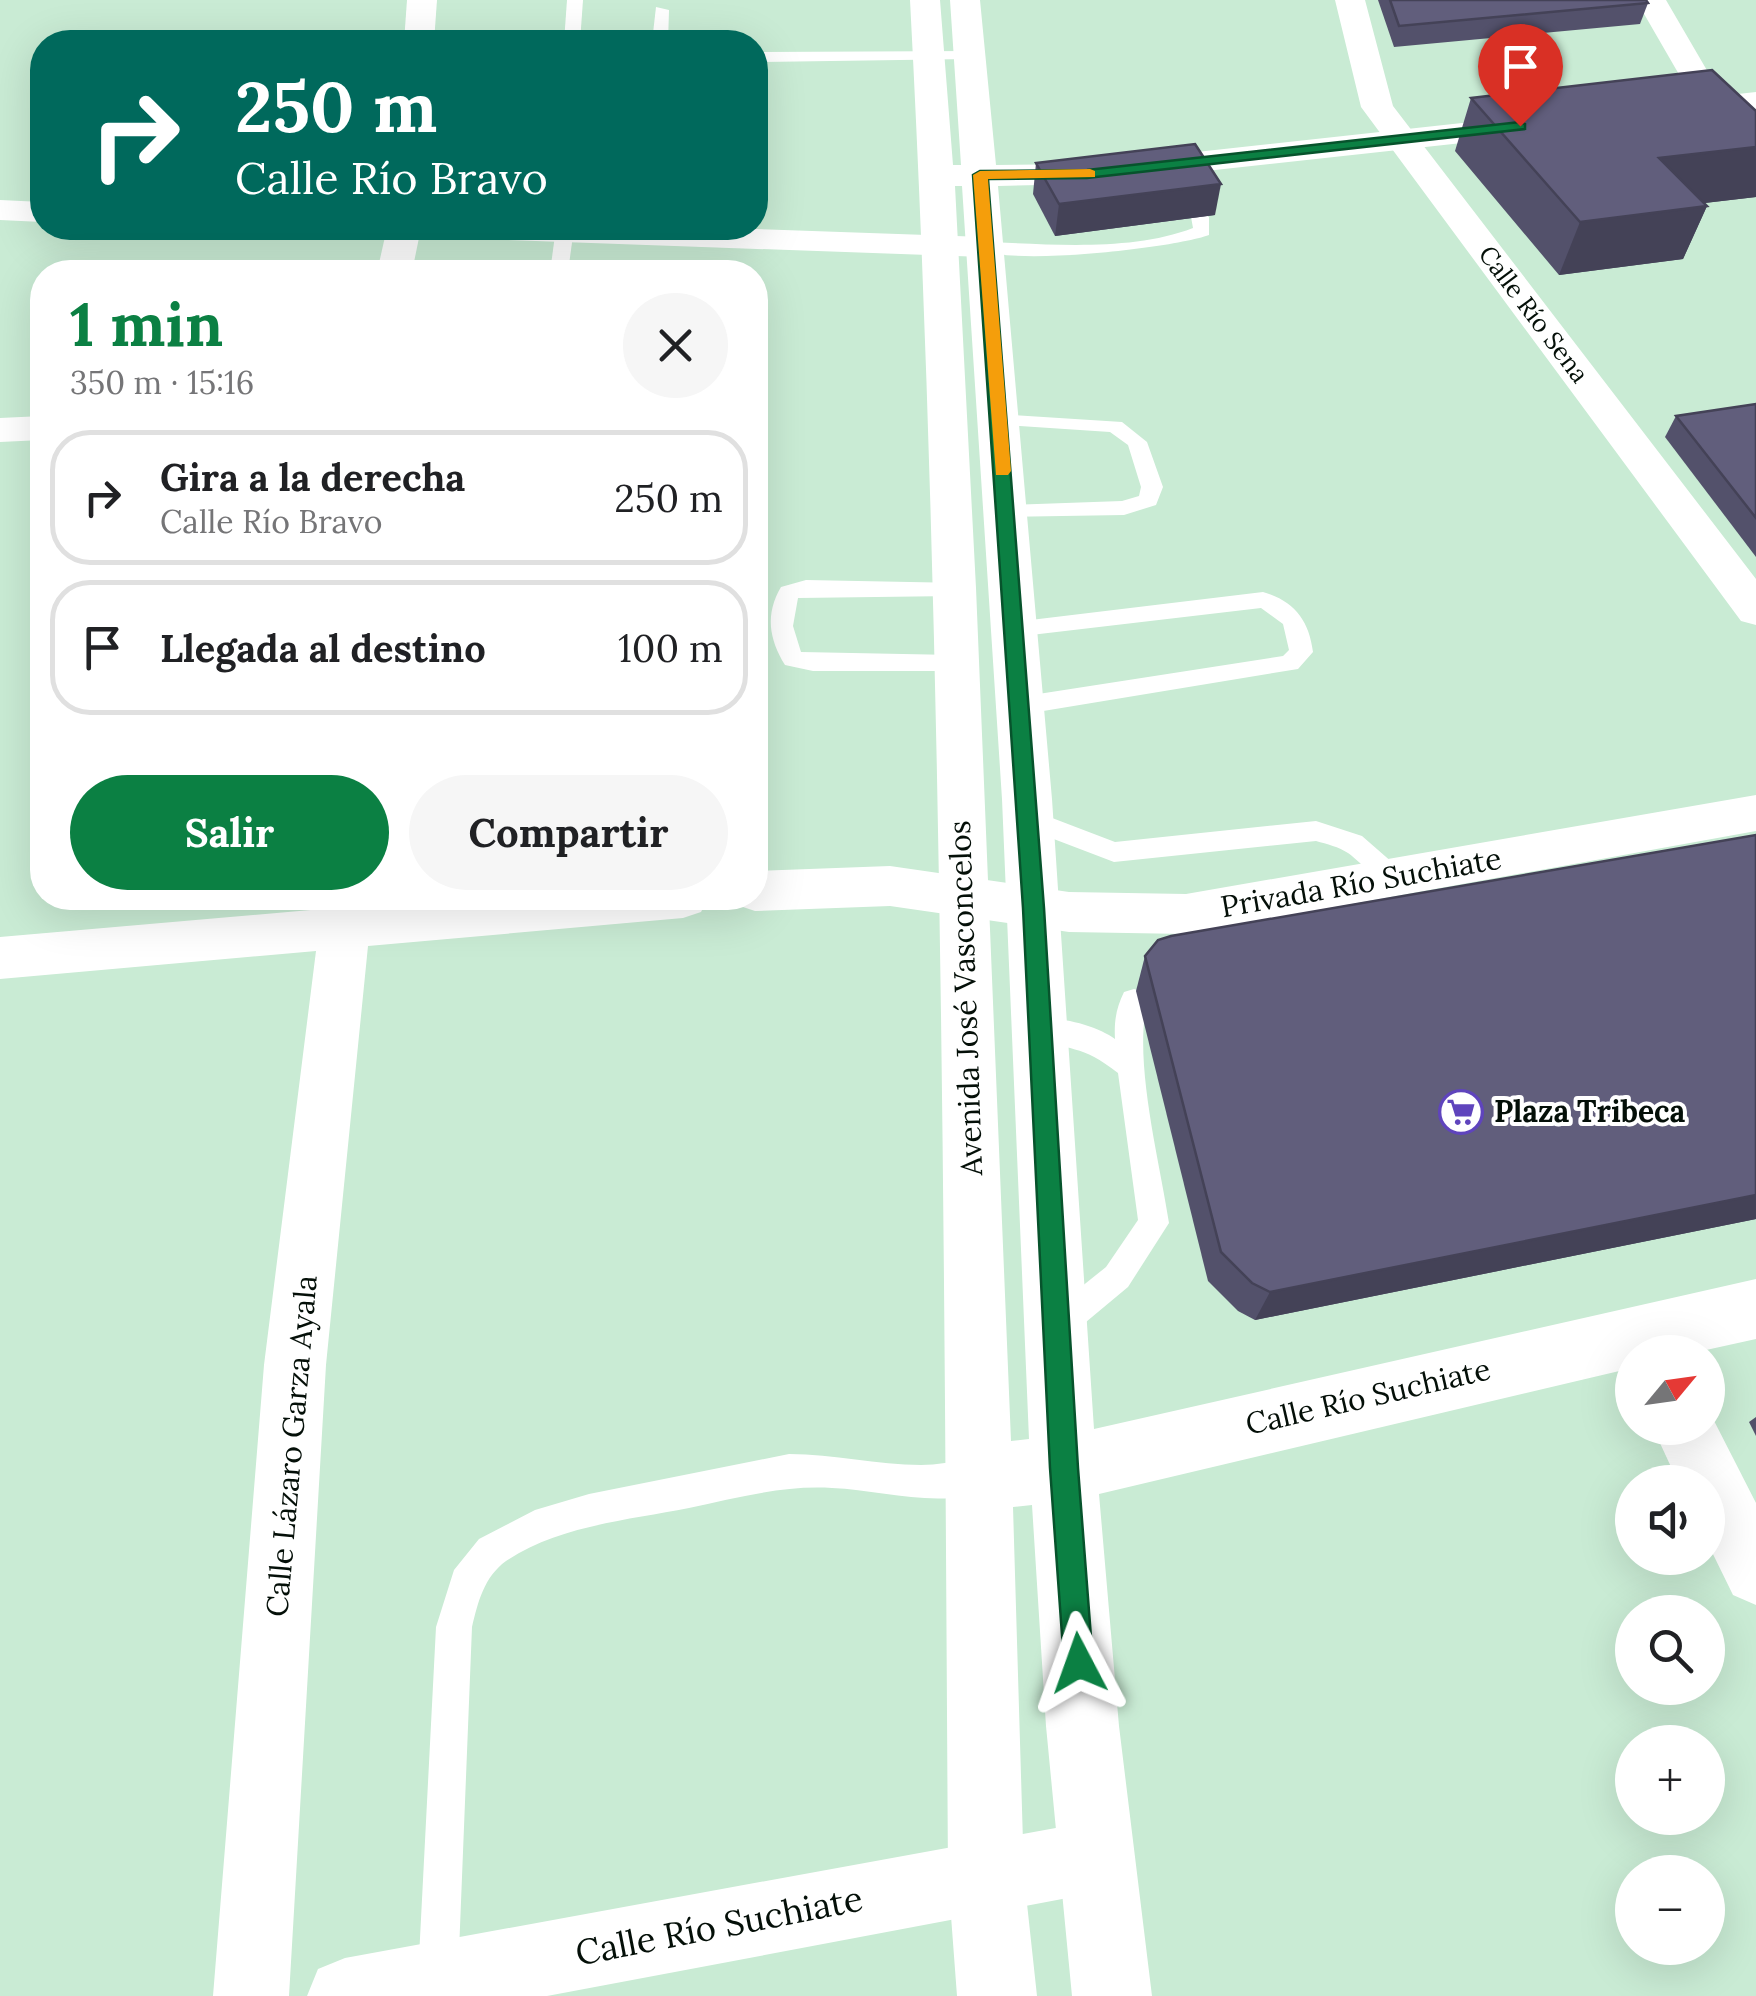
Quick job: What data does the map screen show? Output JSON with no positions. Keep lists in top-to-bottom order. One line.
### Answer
{"streets":{"main road":["Avenida José Vasconcelos","Calle Río Suchiate"],"street":["Calle Río Sena","Privada Río Suchiate","Calle Lázaro Garza Ayala"]},"crossings":[["Privada Río Suchiate","Avenida José Vasconcelos"],["Avenida José Vasconcelos","Calle Río Suchiate"]],"places":{"supermarket":["Plaza Tribeca"]},"north":"top right","page":{"turn":["250 m","Calle Río Bravo"],"heading":["1 min","350 m · 15:16"],"list":[{"name":"Gira a la derecha","note":"Calle Río Bravo","value":"250 m"},{"name":"Llegada al destino","value":"100 m"}],"buttons":["Salir","Compartir"],"map_buttons":["+","−"]}}
